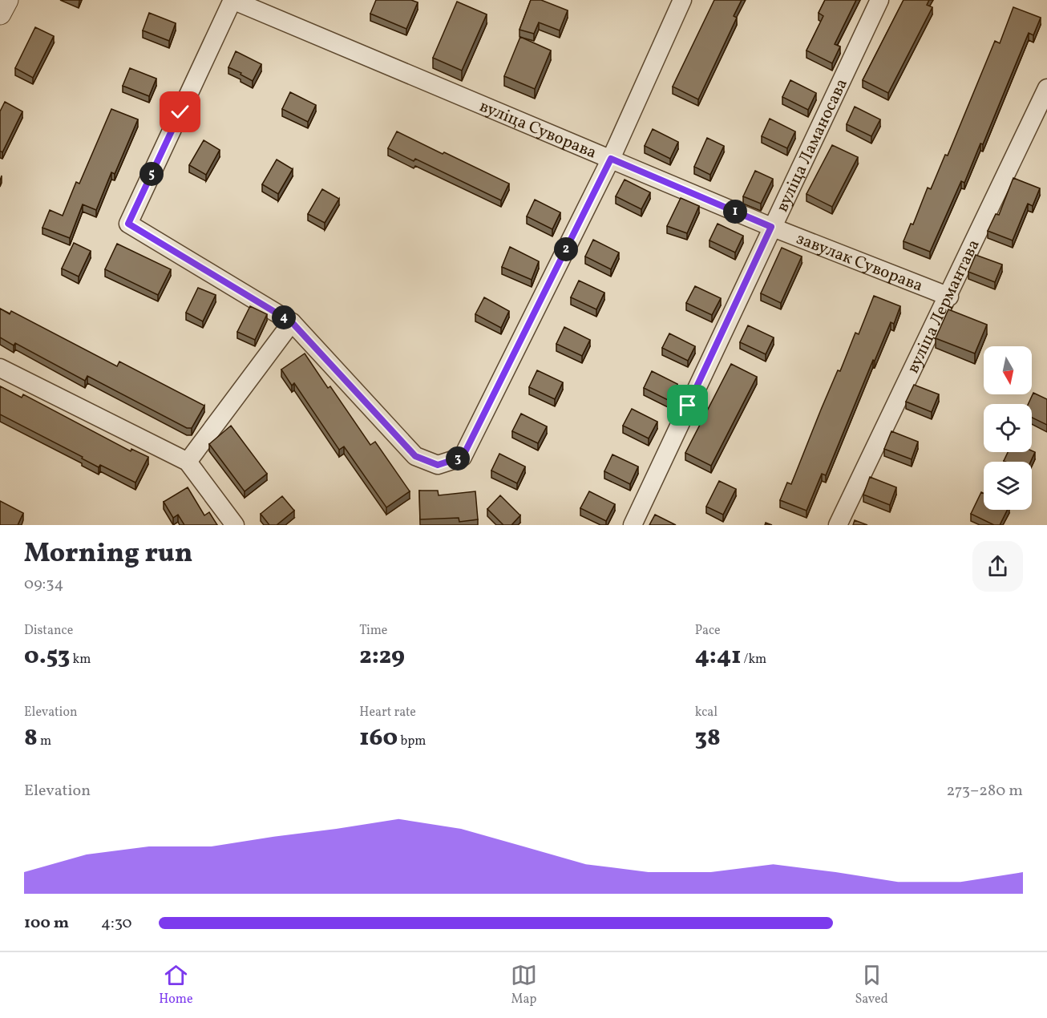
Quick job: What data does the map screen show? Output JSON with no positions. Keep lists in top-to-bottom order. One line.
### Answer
{"streets":{"street":["вуліца Суворава","вуліца Ламаносава","завулак Суворава","вуліца Лермантава"]},"crossings":[["вуліца Суворава","завулак Суворава"],["вуліца Ламаносава","завулак Суворава"],["завулак Суворава","вуліца Лермантава"]],"north":"bottom","page":{"pins":["5","1","2","4","3"],"heading":["Morning run","09:34"],"stats":[["Distance","0.53 km"],["Time","2:29"],["Pace","4:41 /km"],["Elevation","8 m"],["Heart rate","160 bpm"],["kcal","38"]],"chart":["Elevation","273–280 m"],"list":[{"name":"100 m","note":"4:30"}],"tabs":["Home","Map","Saved"]}}
